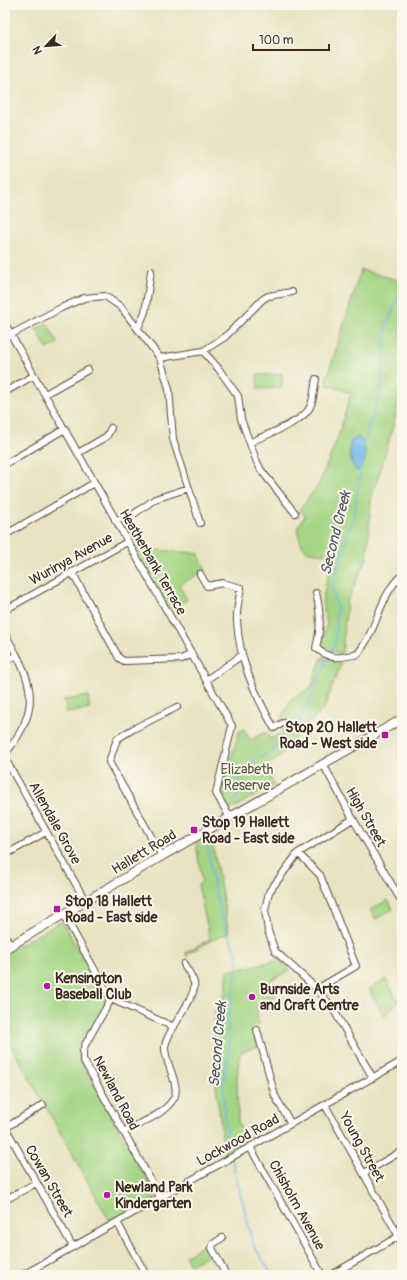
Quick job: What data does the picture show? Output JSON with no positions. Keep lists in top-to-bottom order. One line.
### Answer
{"streets":{"main road":["Hallett Road"],"street":["Wurinya Avenue","Heatherbank Terrace","High Street","Allendale Grove","Newland Road","Lockwood Road","Young Street","Cowan Street","Chisholm Avenue"]},"crossings":[["Wurinya Avenue","Heatherbank Terrace"],["Heatherbank Terrace","Hallett Road"],["High Street","Hallett Road"],["Allendale Grove","Hallett Road"],["Newland Road","Lockwood Road"],["Lockwood Road","Young Street"],["Lockwood Road","Cowan Street"],["Lockwood Road","Chisholm Avenue"]],"water":["Second Creek"],"parks":["Elizabeth Reserve"],"places":{"transit":["Stop 20 Hallett Road - West side","Stop 19 Hallett Road - East side","Stop 18 Hallett Road - East side"],"other":["Kensington Baseball Club","Burnside Arts and Craft Centre","Newland Park Kindergarten"]},"scale_bar":"100 m","north":"bottom left"}
